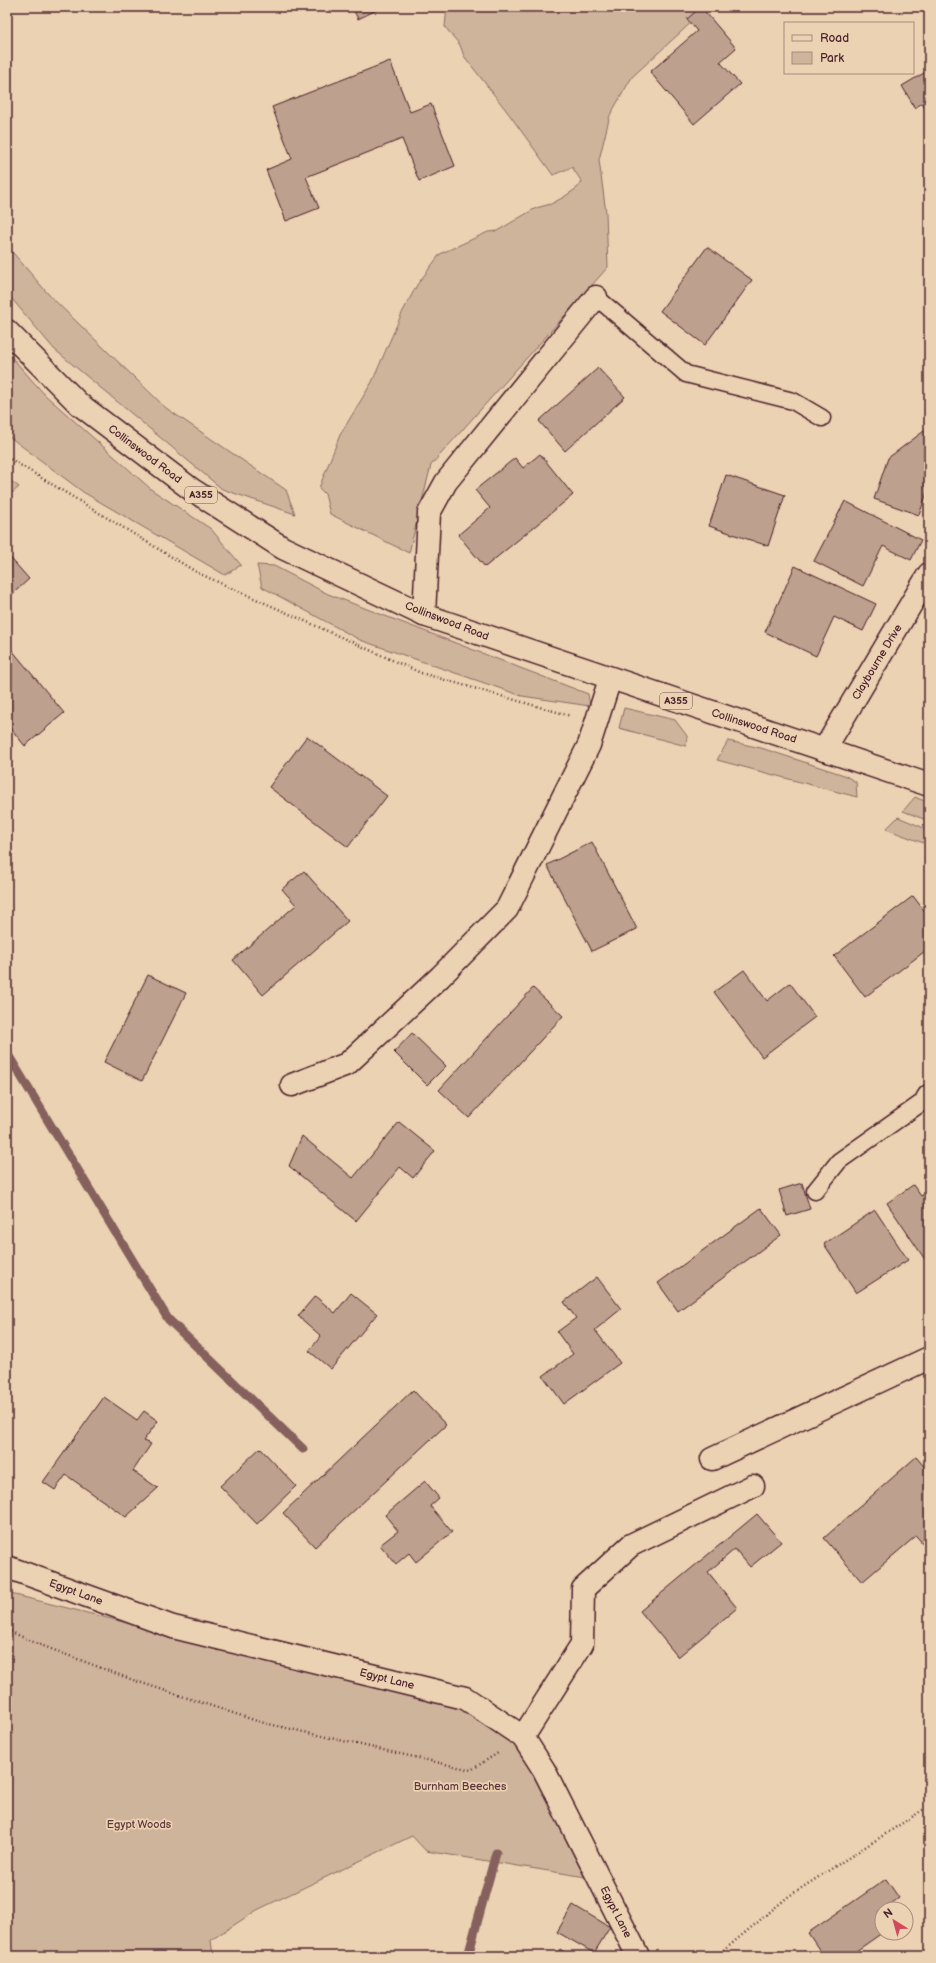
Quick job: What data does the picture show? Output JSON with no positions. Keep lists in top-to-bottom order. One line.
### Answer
{"streets":{"street":["Collinswood Road","A355","Claybourne Drive","Egypt Lane"]},"crossings":[["Collinswood Road","Claybourne Drive"]],"parks":["Burnham Beeches","Egypt Woods"],"legend":["Road","Park"],"north":"top left"}
